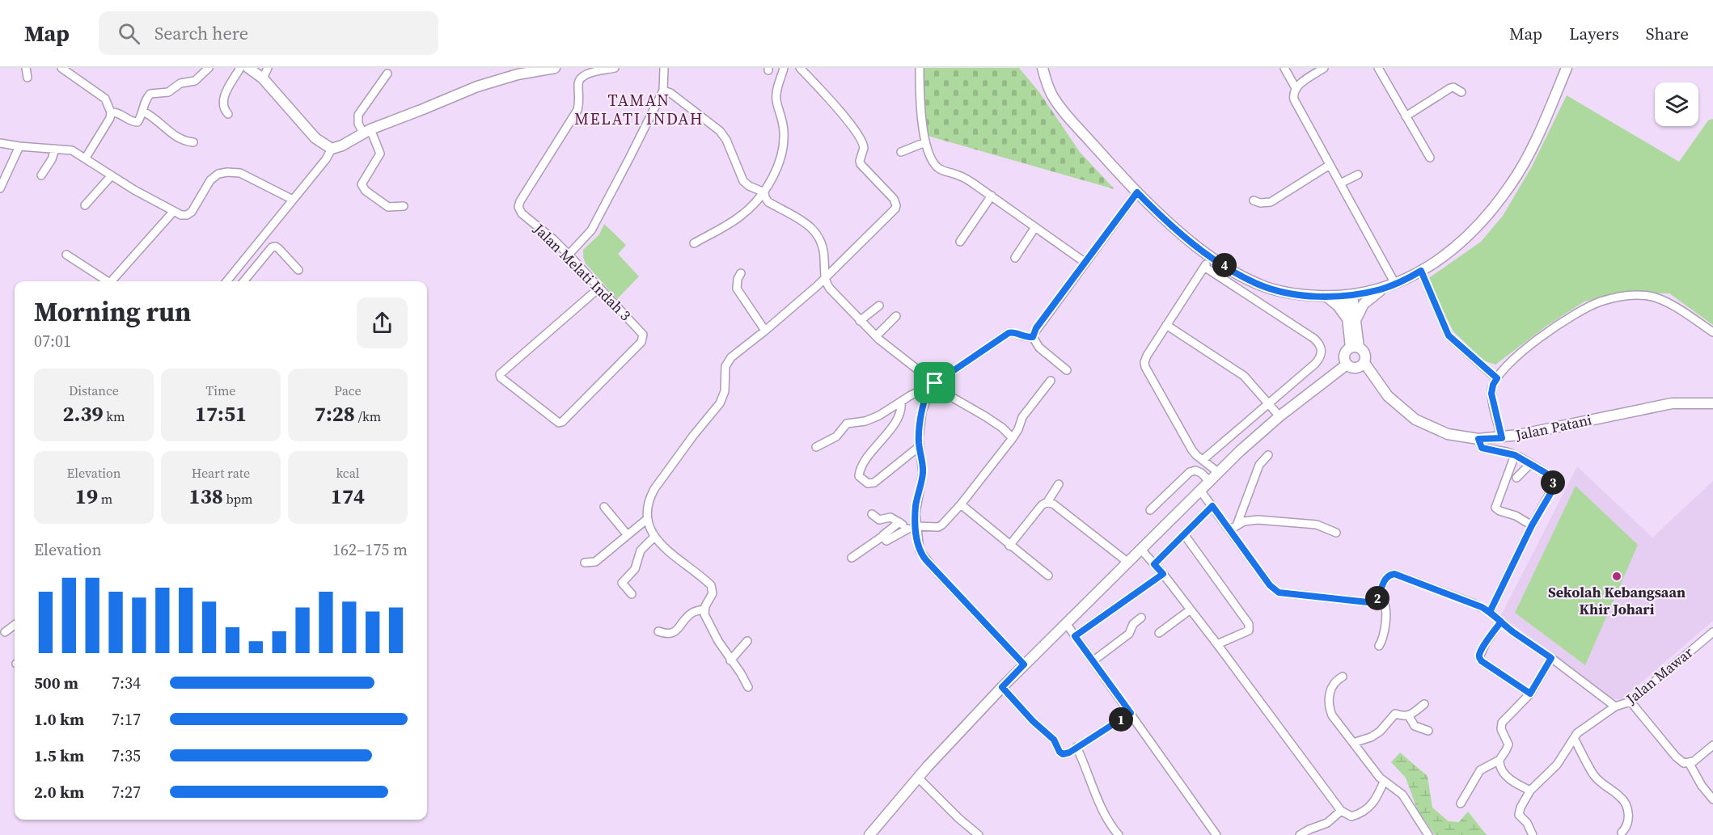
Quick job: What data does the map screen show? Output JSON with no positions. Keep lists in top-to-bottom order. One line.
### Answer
{"streets":{"main road":["Jalan Patani"],"street":["Jalan Melati Indah 3","Jalan Mawar"]},"districts":["TAMAN MELATI INDAH"],"places":["Sekolah Kebangsaan Khir Johari"],"page":{"header":"Map","search":"Search here","nav":["Map","Layers","Share"],"pins":["4","3","2","1"],"heading":["Morning run","07:01"],"stats":[["Distance","2.39 km"],["Time","17:51"],["Pace","7:28 /km"],["Elevation","19 m"],["Heart rate","138 bpm"],["kcal","174"]],"chart":["Elevation","162–175 m"],"list":[{"name":"500 m","note":"7:34"},{"name":"1.0 km","note":"7:17"},{"name":"1.5 km","note":"7:35"},{"name":"2.0 km","note":"7:27"}]}}
